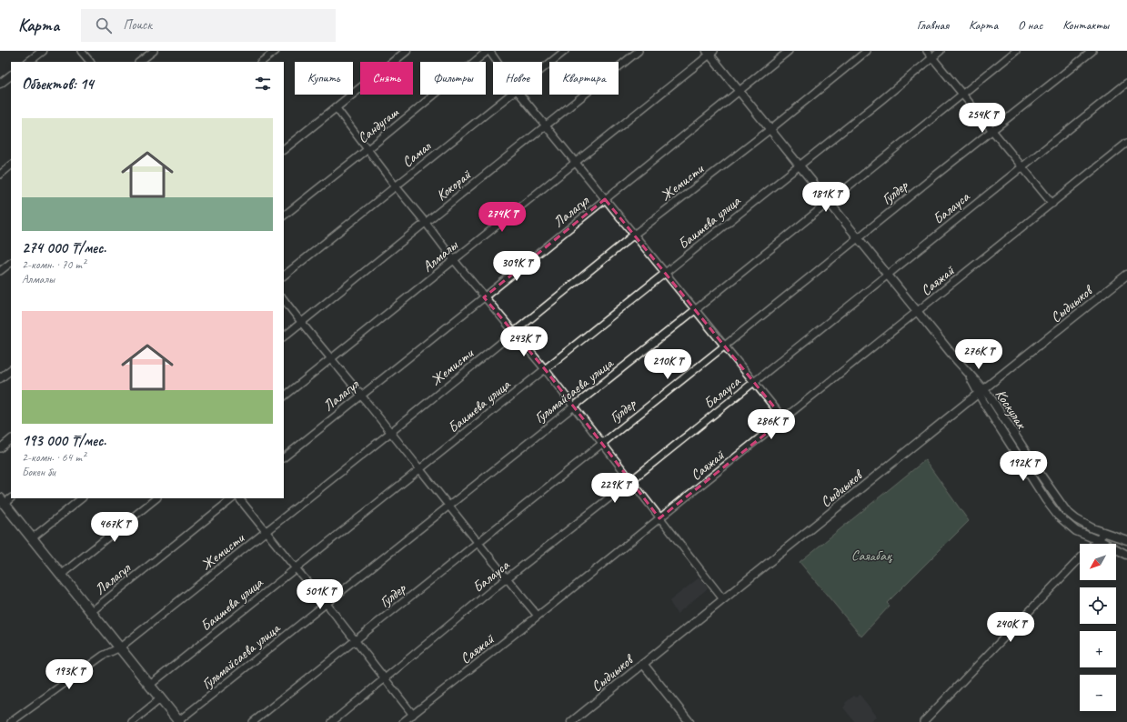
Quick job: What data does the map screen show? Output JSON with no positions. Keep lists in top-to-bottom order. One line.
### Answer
{"streets":{"street":["Сандугаш","Самал","Жемисти","Кокорай","Гулдер","Балауса","Лалагул","Баишева улица","Алмалы","Саяжай","Сыдиыков","Гульмайсаева улица","Коскулак"]},"crossings":[["Сыдиыков","Коскулак"]],"parks":["Саяабақ"],"north":"bottom left","page":{"header":"Карта","search":"Поиск","nav":["Главная","Карта","О нас","Контакты"],"chip":["Купить","Снять","Фильтры","Новое","Квартира"],"heading":"Объектов: 14","price":["254K ₸","181K ₸","274K ₸","309K ₸","243K ₸","276K ₸","210K ₸","286K ₸","192K ₸","229K ₸","467K ₸","501K ₸","240K ₸","193K ₸"],"list":[{"name":"274 000 ₸/мес.","note":"2-комн. · 70 m² · Алмалы"},{"name":"193 000 ₸/мес.","note":"2-комн. · 64 m² · Бокен би"}],"map_buttons":["+","−"]}}
